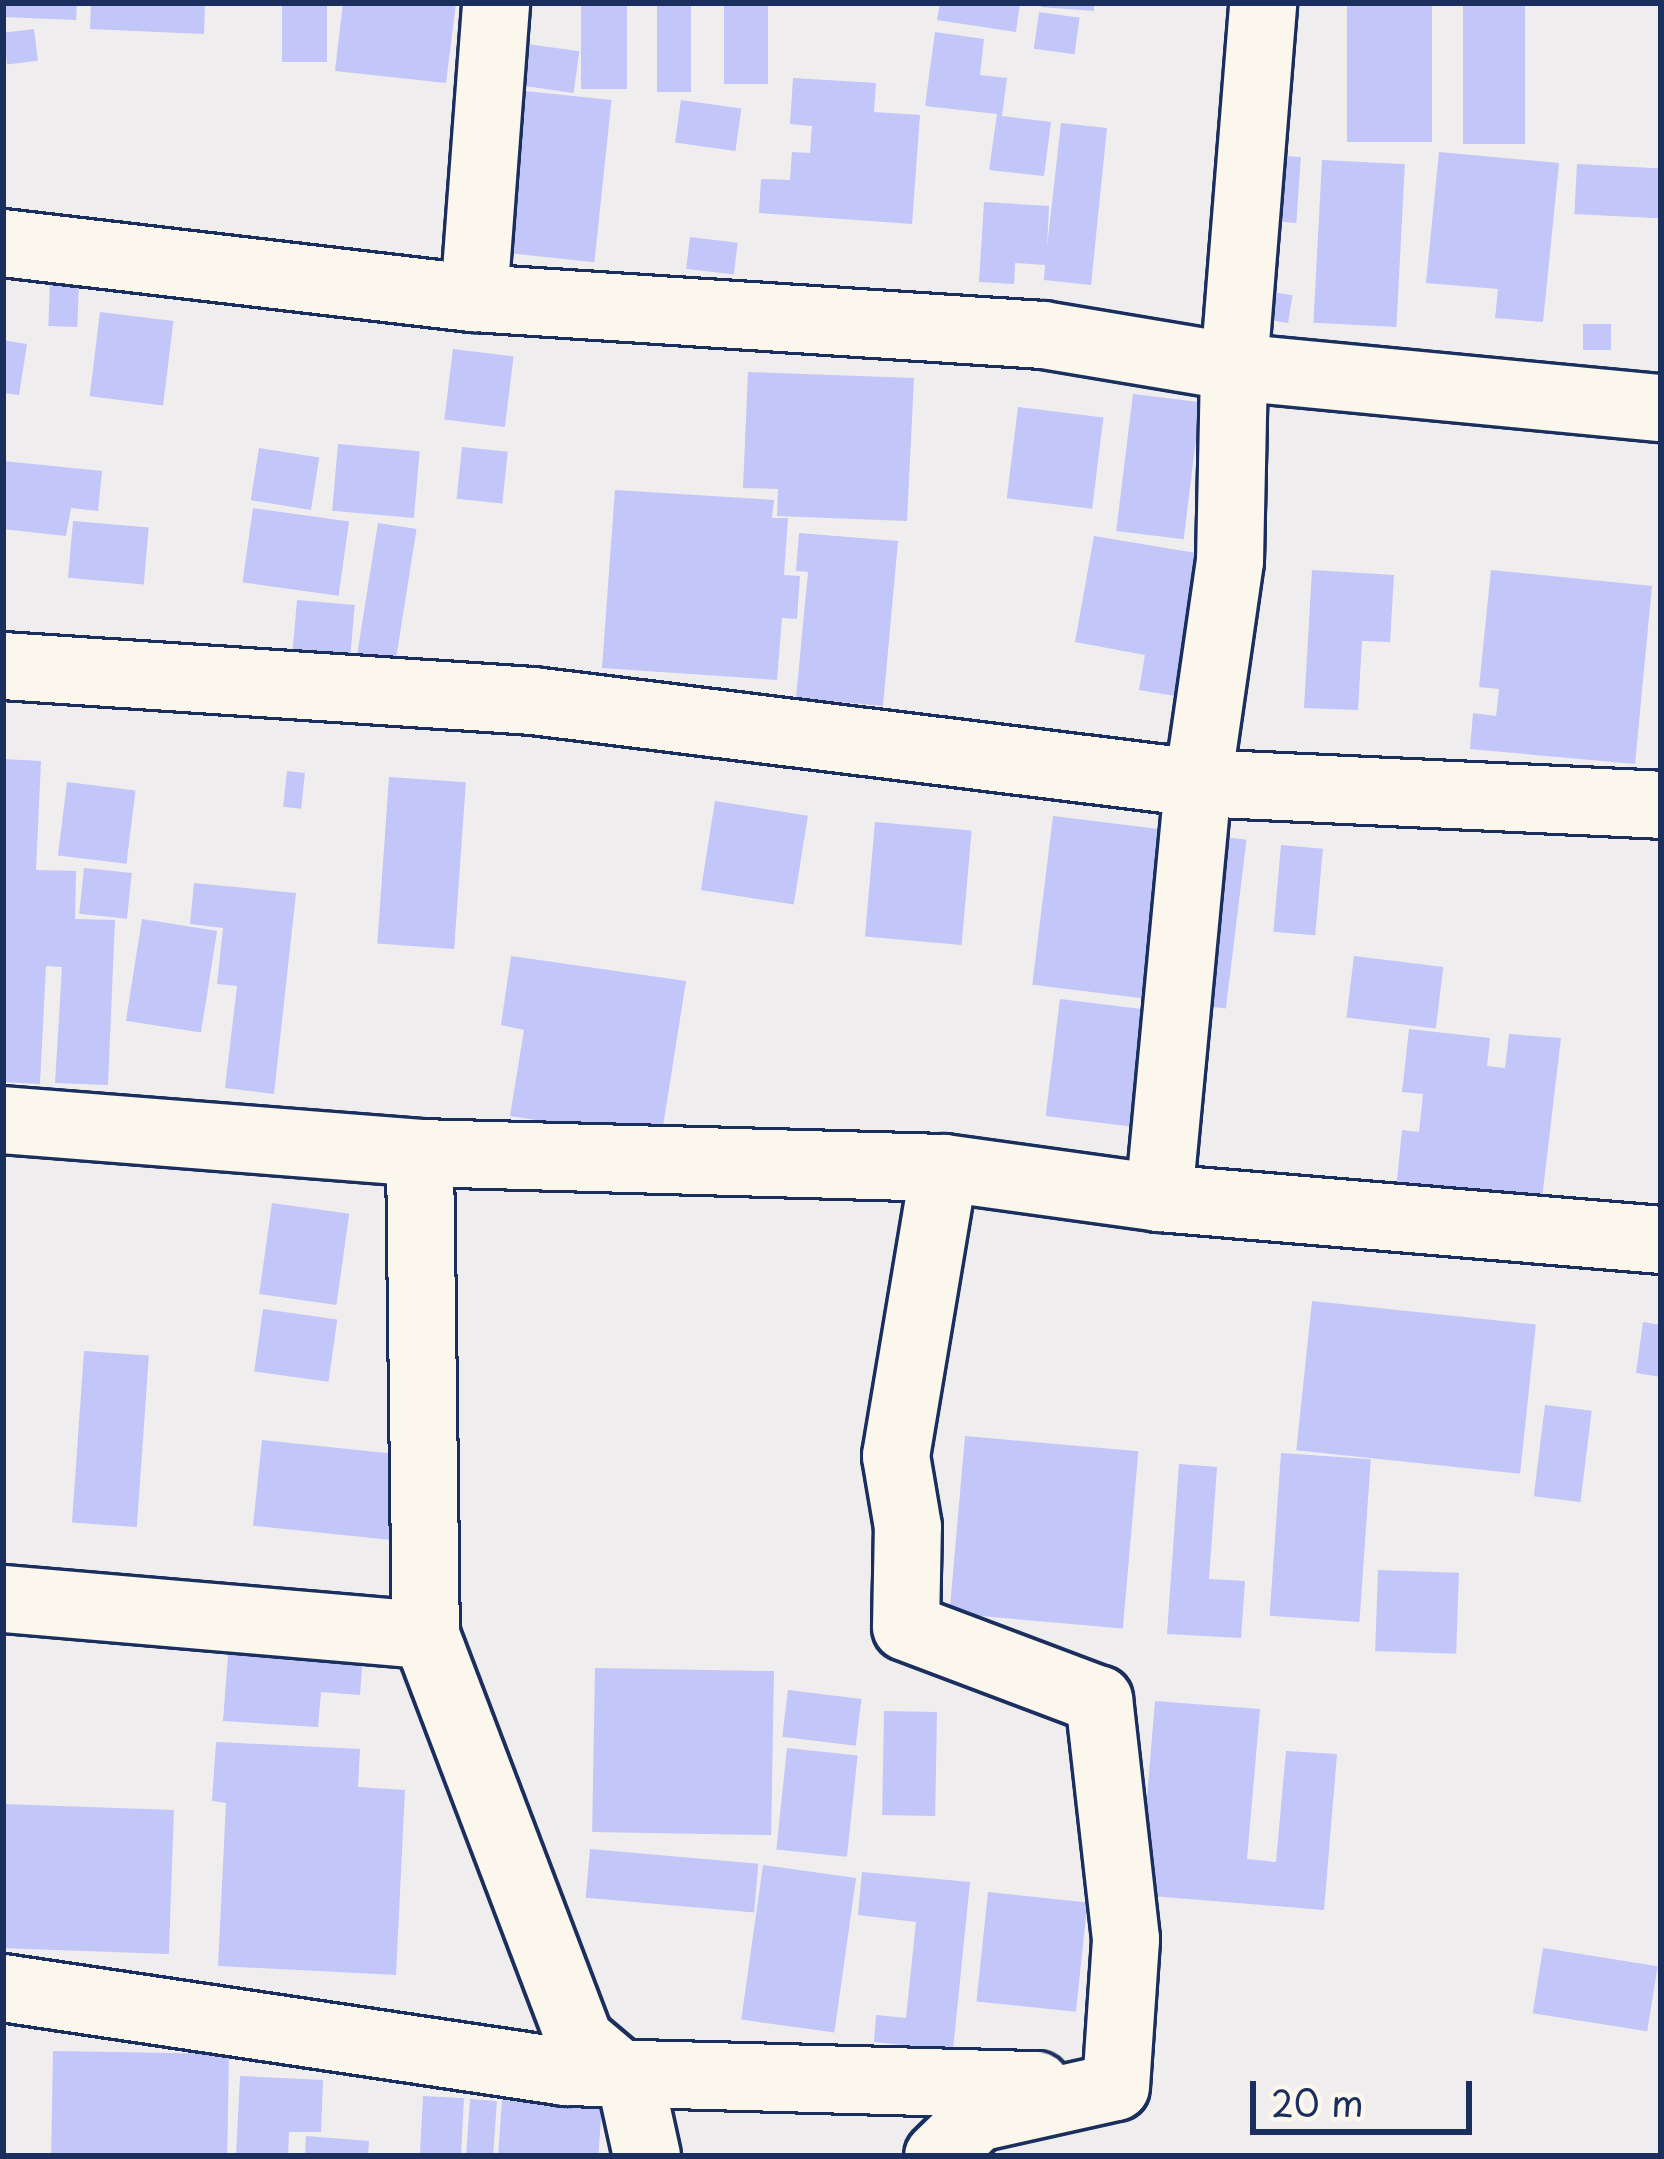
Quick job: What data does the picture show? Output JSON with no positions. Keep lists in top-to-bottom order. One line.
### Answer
{"scale_bar":"20 m"}
